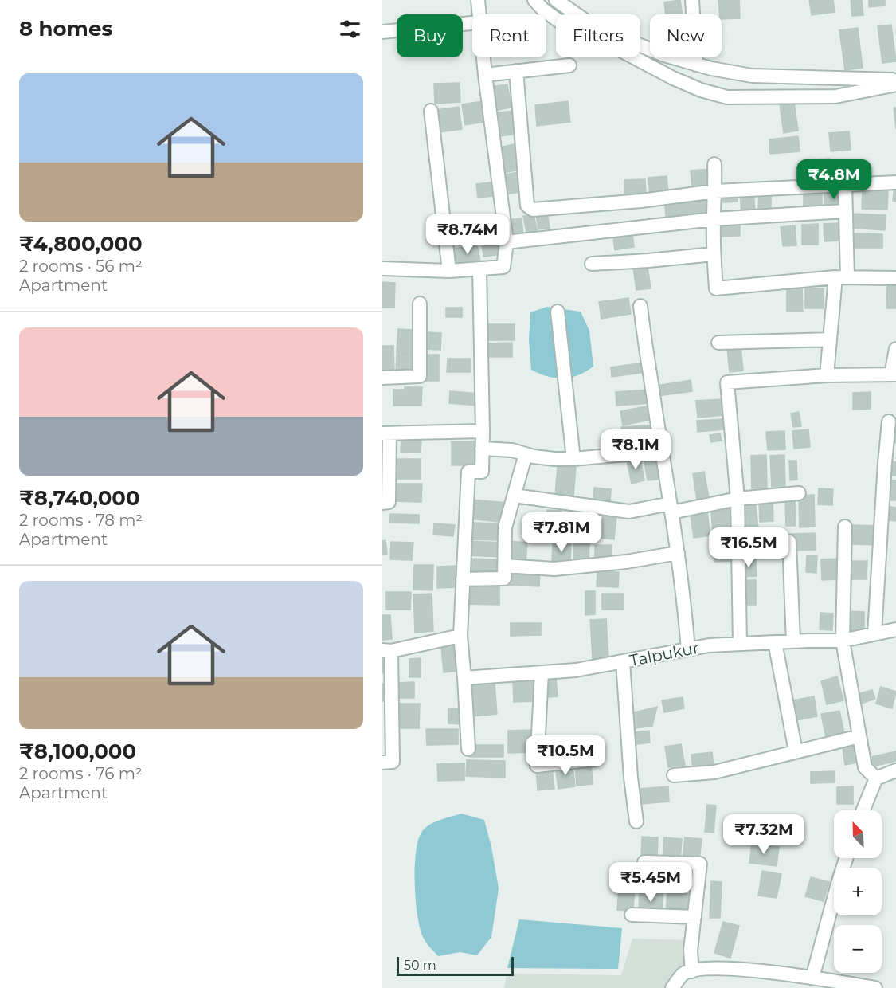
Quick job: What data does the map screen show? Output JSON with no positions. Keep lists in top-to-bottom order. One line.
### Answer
{"streets":{"street":["Talpukur"]},"scale_bar":"50 m","north":"top left","page":{"heading":"8 homes","chip":["Buy","Rent","Filters","New"],"list":[{"name":"₹4,800,000","note":"2 rooms · 56 m² · Apartment"},{"name":"₹8,740,000","note":"2 rooms · 78 m² · Apartment"},{"name":"₹8,100,000","note":"2 rooms · 76 m² · Apartment"}],"price":["₹4.8M","₹8.74M","₹8.1M","₹7.81M","₹16.5M","₹10.5M","₹7.32M","₹5.45M"],"map_buttons":["+","−"],"scale":"50 m"}}
